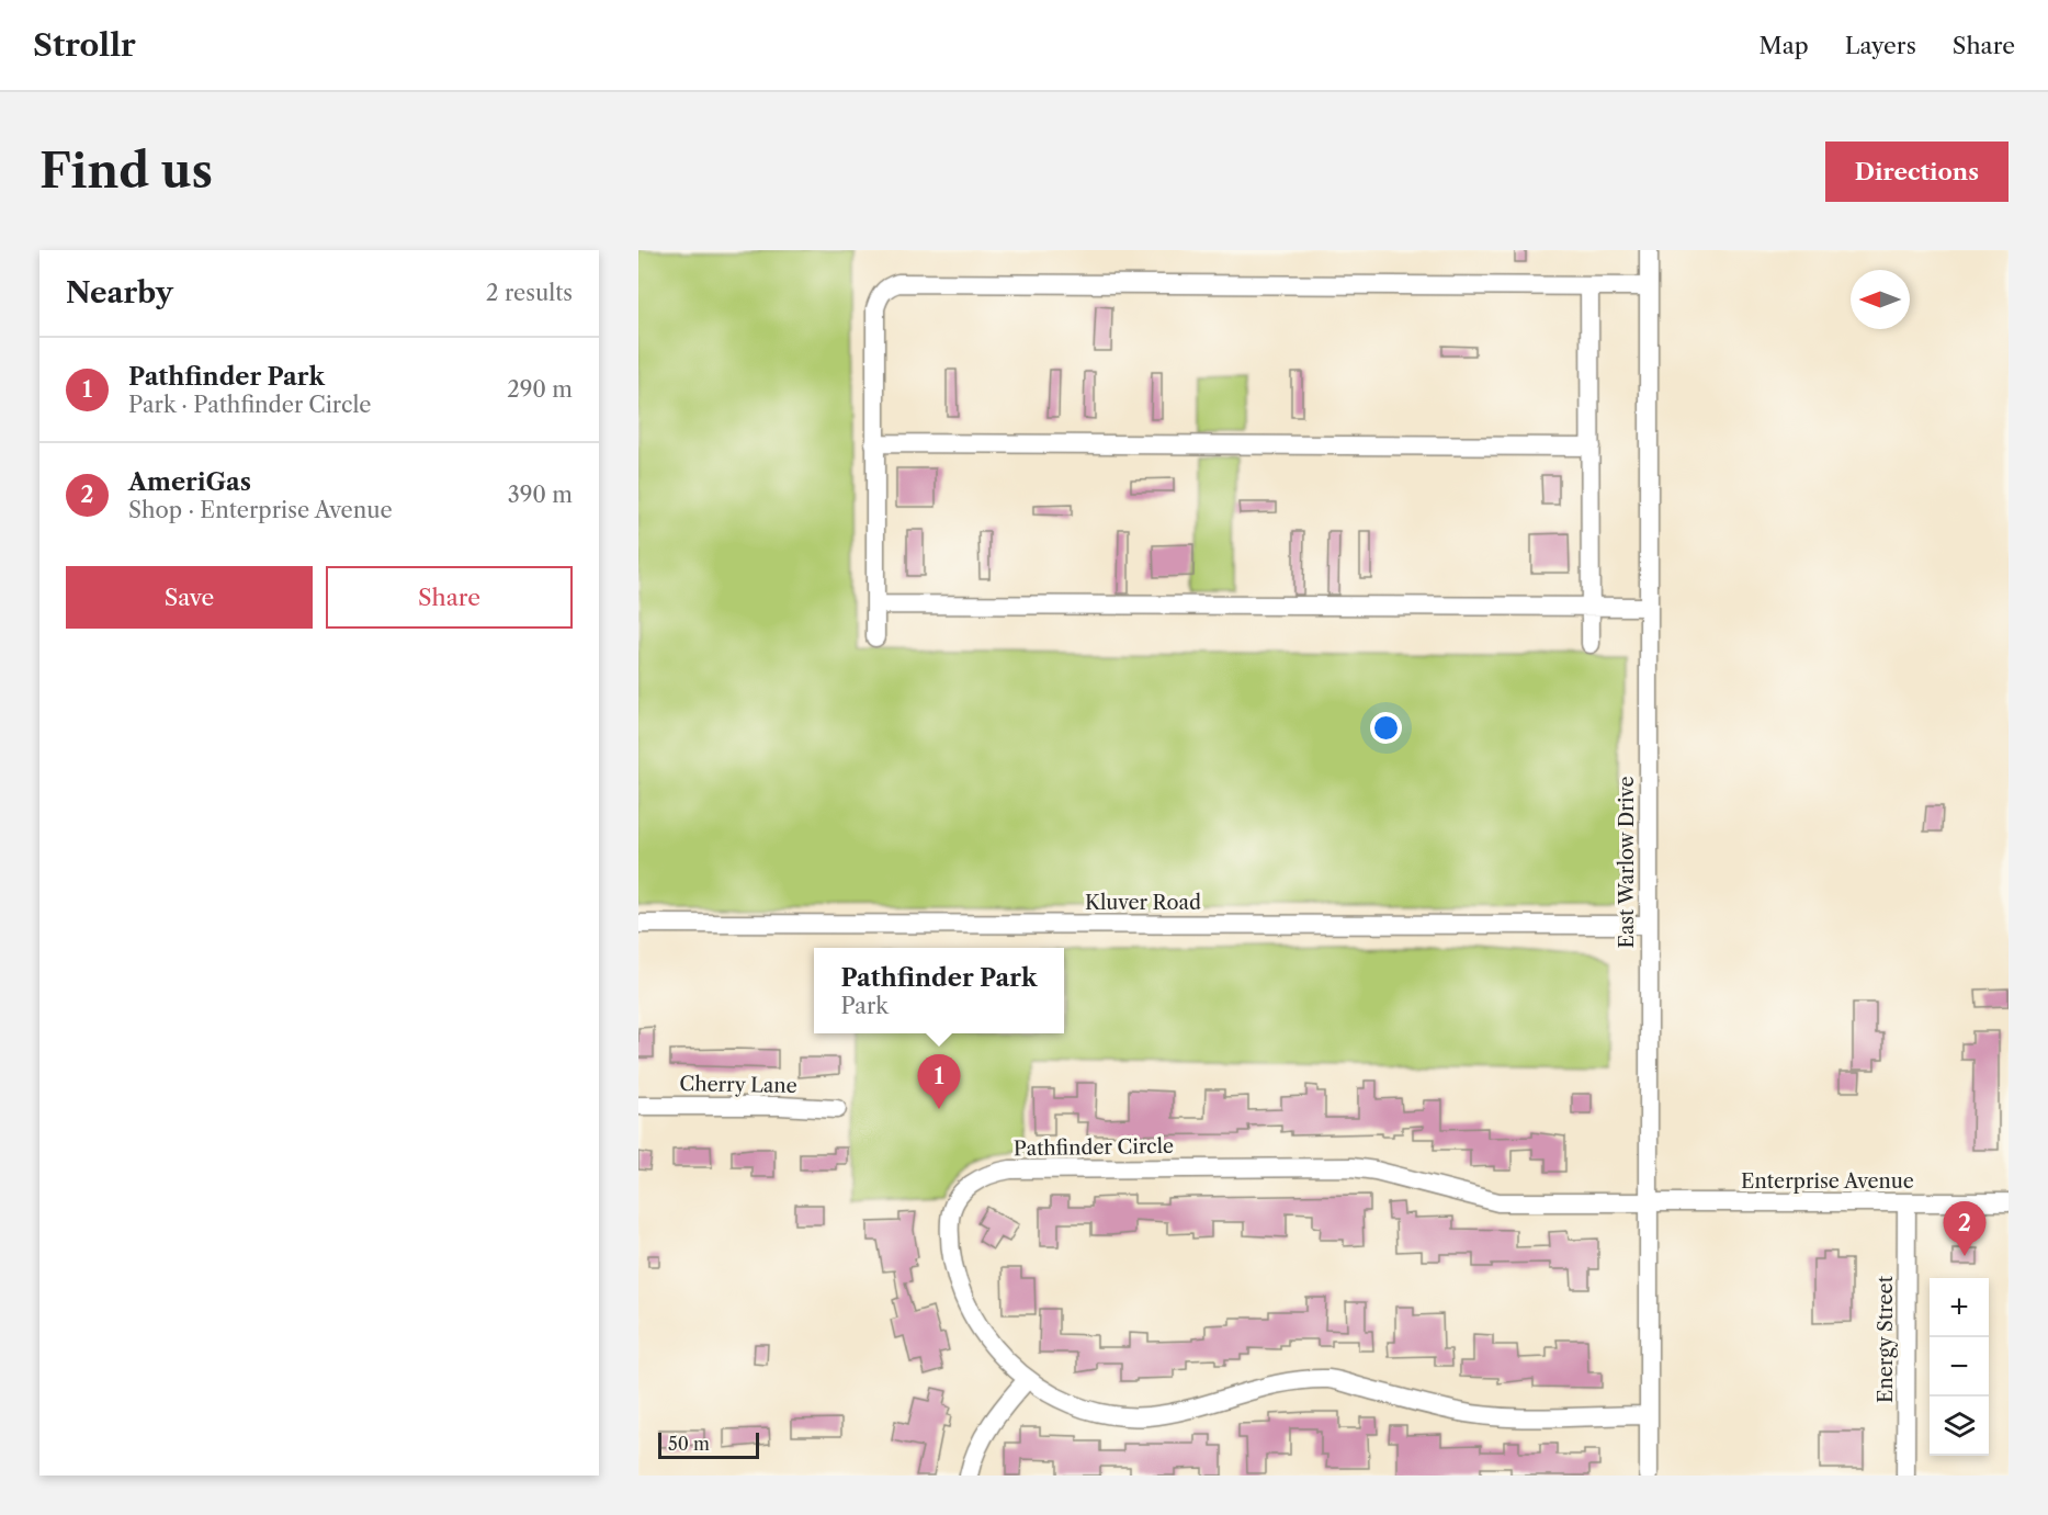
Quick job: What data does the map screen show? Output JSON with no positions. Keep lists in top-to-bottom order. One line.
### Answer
{"streets":{"street":["East Warlow Drive","Kluver Road","Cherry Lane","Pathfinder Circle","Enterprise Avenue","Energy Street"]},"crossings":[["East Warlow Drive","Kluver Road"],["East Warlow Drive","Pathfinder Circle"],["East Warlow Drive","Enterprise Avenue"],["Pathfinder Circle","Enterprise Avenue"],["Enterprise Avenue","Energy Street"]],"scale_bar":"50 m","north":"left","page":{"header":"Strollr","nav":["Map","Layers","Share"],"buttons":["Directions",["Save","Share"]],"title":"Find us","heading":["Nearby","2 results"],"list":[{"mark":"1","name":"Pathfinder Park","note":"Park · Pathfinder Circle","value":"290 m"},{"mark":"2","name":"AmeriGas","note":"Shop · Enterprise Avenue","value":"390 m"}],"popup":["Pathfinder Park","Park"],"pins":["1","2"],"map_buttons":["+","−"],"scale":"50 m"}}
